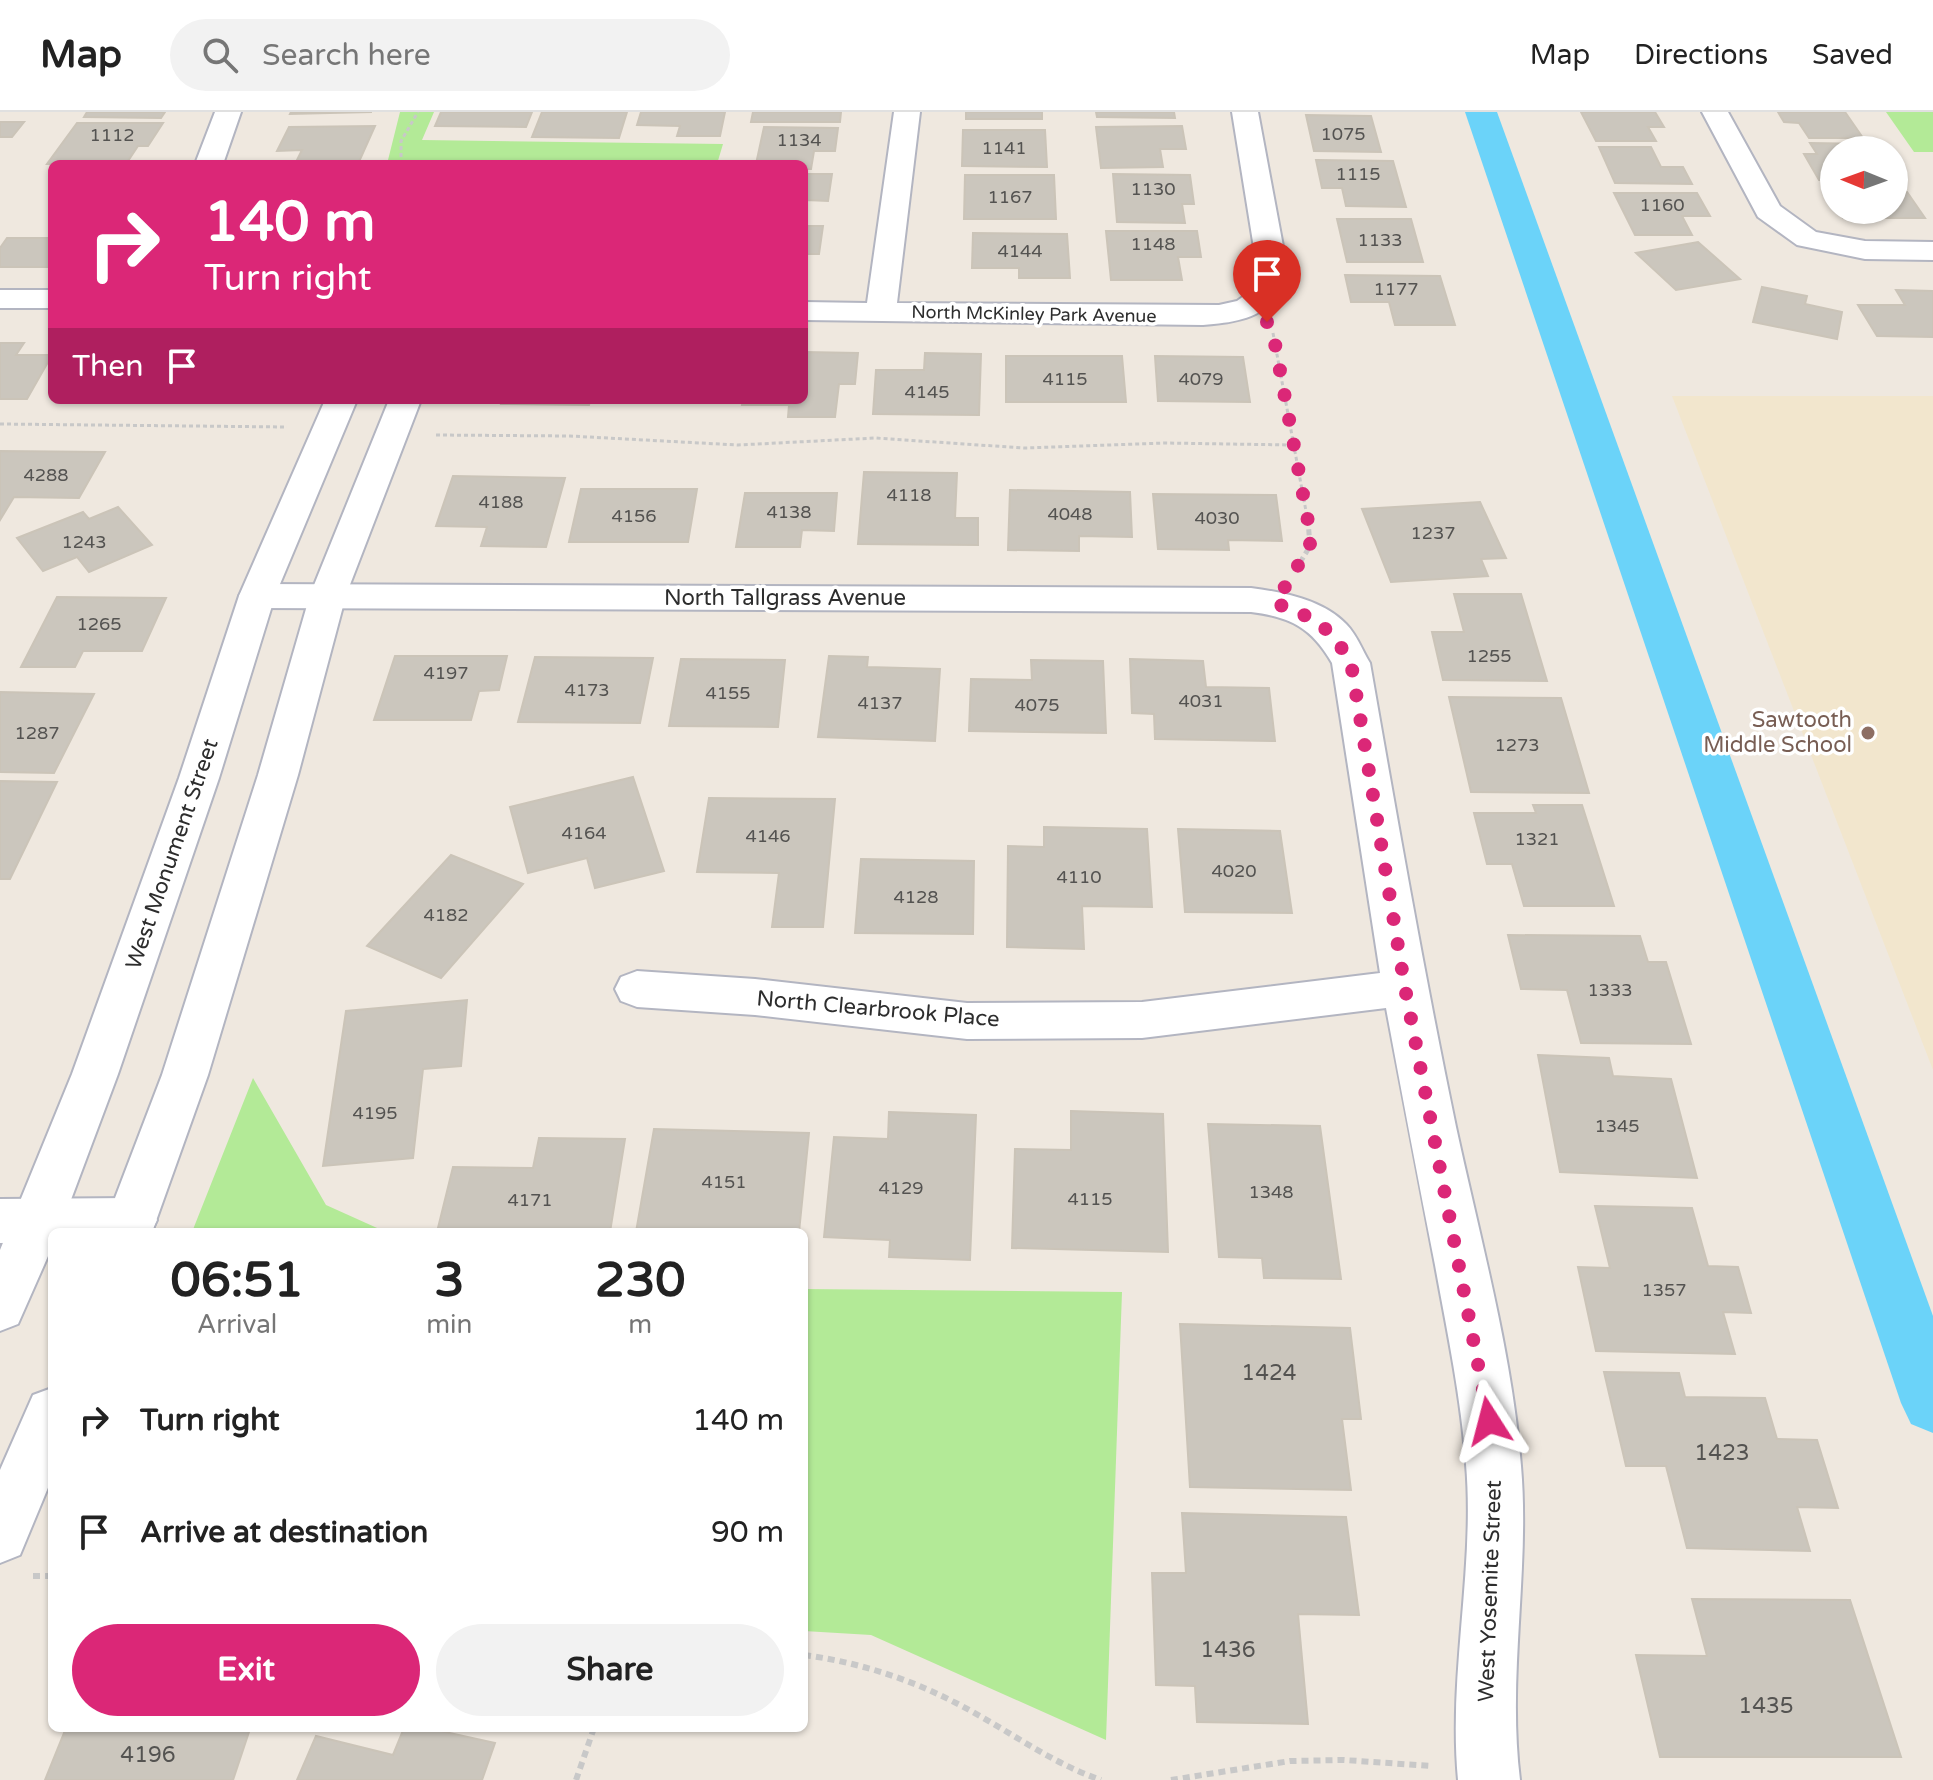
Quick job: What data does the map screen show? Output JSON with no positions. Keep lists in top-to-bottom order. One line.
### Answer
{"streets":{"street":["North McKinley Park Avenue","North Tallgrass Avenue","West Monument Street","North Clearbrook Place","West Yosemite Street"]},"crossings":[["North Tallgrass Avenue","West Monument Street"],["North Tallgrass Avenue","West Yosemite Street"],["North Clearbrook Place","West Yosemite Street"]],"places":["Sawtooth Middle School"],"house_numbers":["1075","1112","1134","1141","1115","1130","1167","1160","1133","1148","4144","1177","4115","4079","4145","4288","4118","4188","4138","4048","4156","4030","1237","1243","1265","1255","4197","4173","4155","4031","4137","4075","1287","1273","4164","4146","1321","4020","4110","4128","4182","1333","4195","1345","4151","4129","1348","4115","4171","1357","1424","1423","1436","1435","4196"],"north":"left","page":{"header":"Map","search":"Search here","nav":["Map","Directions","Saved"],"turn":["140 m","Turn right"],"then":"Then","eta":["06:51","Arrival","3","min","230","m"],"list":[{"name":"Turn right","value":"140 m"},{"name":"Arrive at destination","value":"90 m"}],"buttons":["Exit","Share"]}}
